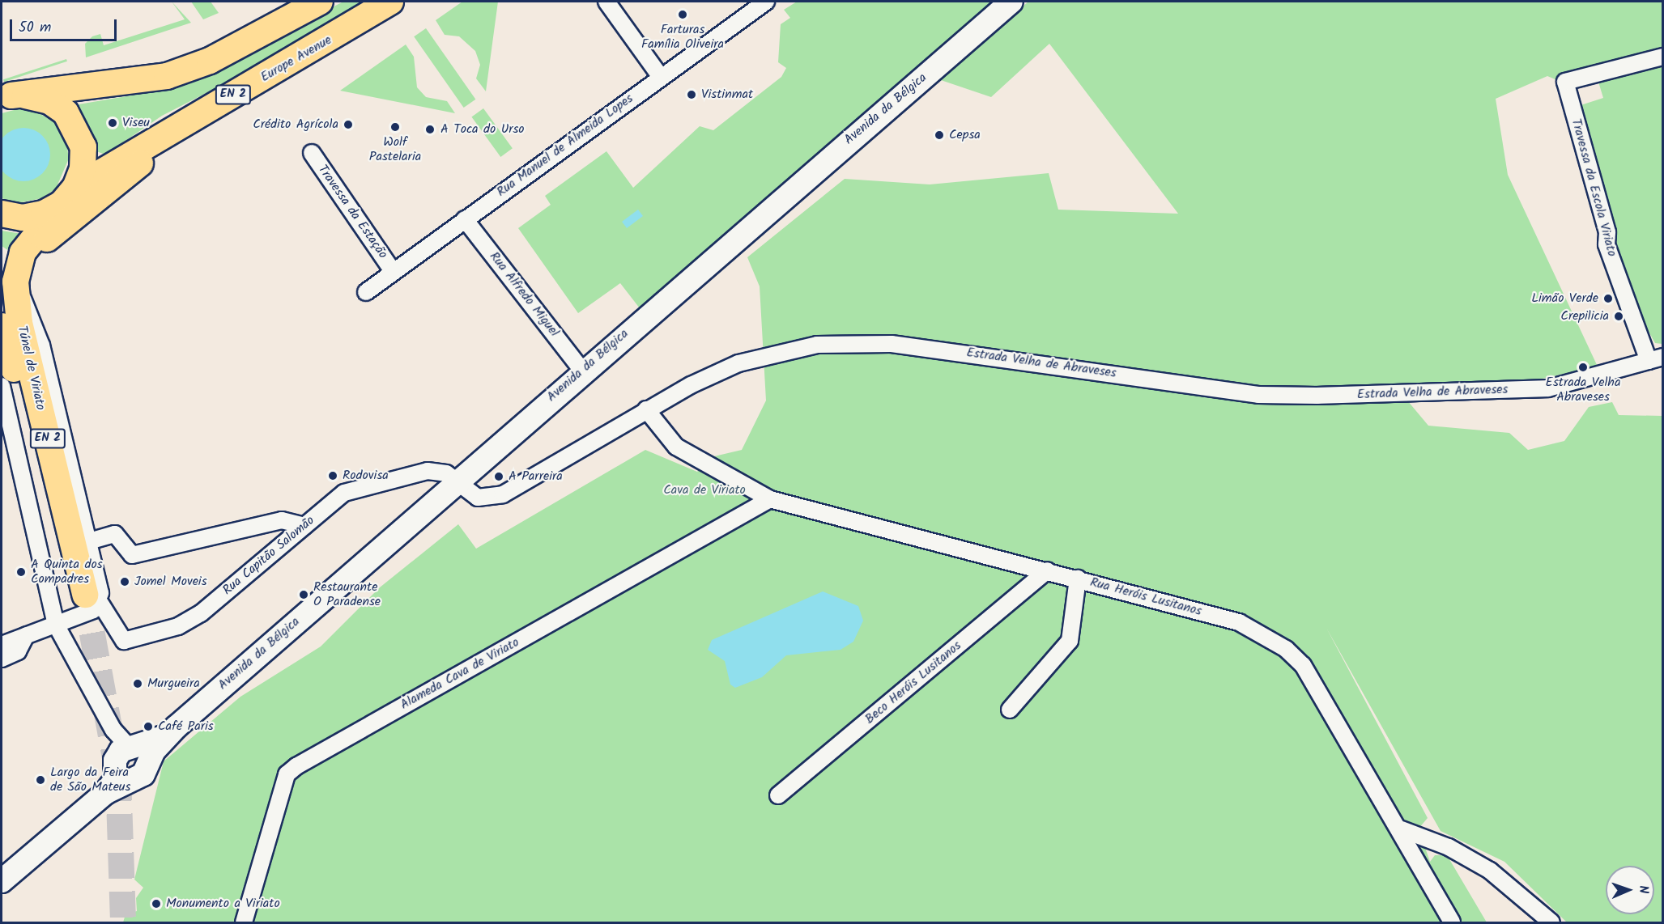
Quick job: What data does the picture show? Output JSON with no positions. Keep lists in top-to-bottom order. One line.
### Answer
{"streets":{"main road":["Europe Avenue","EN 2","Avenida da Bélgica","Túnel de Viriato"],"street":["Rua Manuel de Almeida Lopes","Travessa da Escola Viriato","Travessa da Estação","Rua Alfredo Miguel","Estrada Velha de Abraveses","Rua Capitão Salomão","Rua Heróis Lusitanos","Alameda Cava de Viriato","Beco Heróis Lusitanos"]},"crossings":[["Europe Avenue","Túnel de Viriato"],["Avenida da Bélgica","Rua Alfredo Miguel"],["Avenida da Bélgica","Estrada Velha de Abraveses"],["Avenida da Bélgica","Rua Capitão Salomão"],["Rua Manuel de Almeida Lopes","Travessa da Estação"],["Rua Manuel de Almeida Lopes","Rua Alfredo Miguel"],["Travessa da Escola Viriato","Estrada Velha de Abraveses"],["Estrada Velha de Abraveses","Rua Capitão Salomão"],["Estrada Velha de Abraveses","Rua Heróis Lusitanos"],["Túnel de Viriato","Rua Capitão Salomão"],["Rua Heróis Lusitanos","Alameda Cava de Viriato"],["Rua Heróis Lusitanos","Beco Heróis Lusitanos"]],"parks":["Cava de Viriato"],"places":["Farturas Família Oliveira","Vistinmat","Viseu","Crédito Agrícola","Wolf Pastelaria","A Toca do Urso","Cepsa","Limão Verde","Crepilicia","Estrada Velha Abraveses","Rodovisa","A Parreira","A Quinta dos Compadres","Jomel Moveis","Restaurante O Paradense","Murgueira","Café Paris","Largo da Feira de São Mateus","Monumento a Viriato"],"scale_bar":"50 m","north":"right"}
